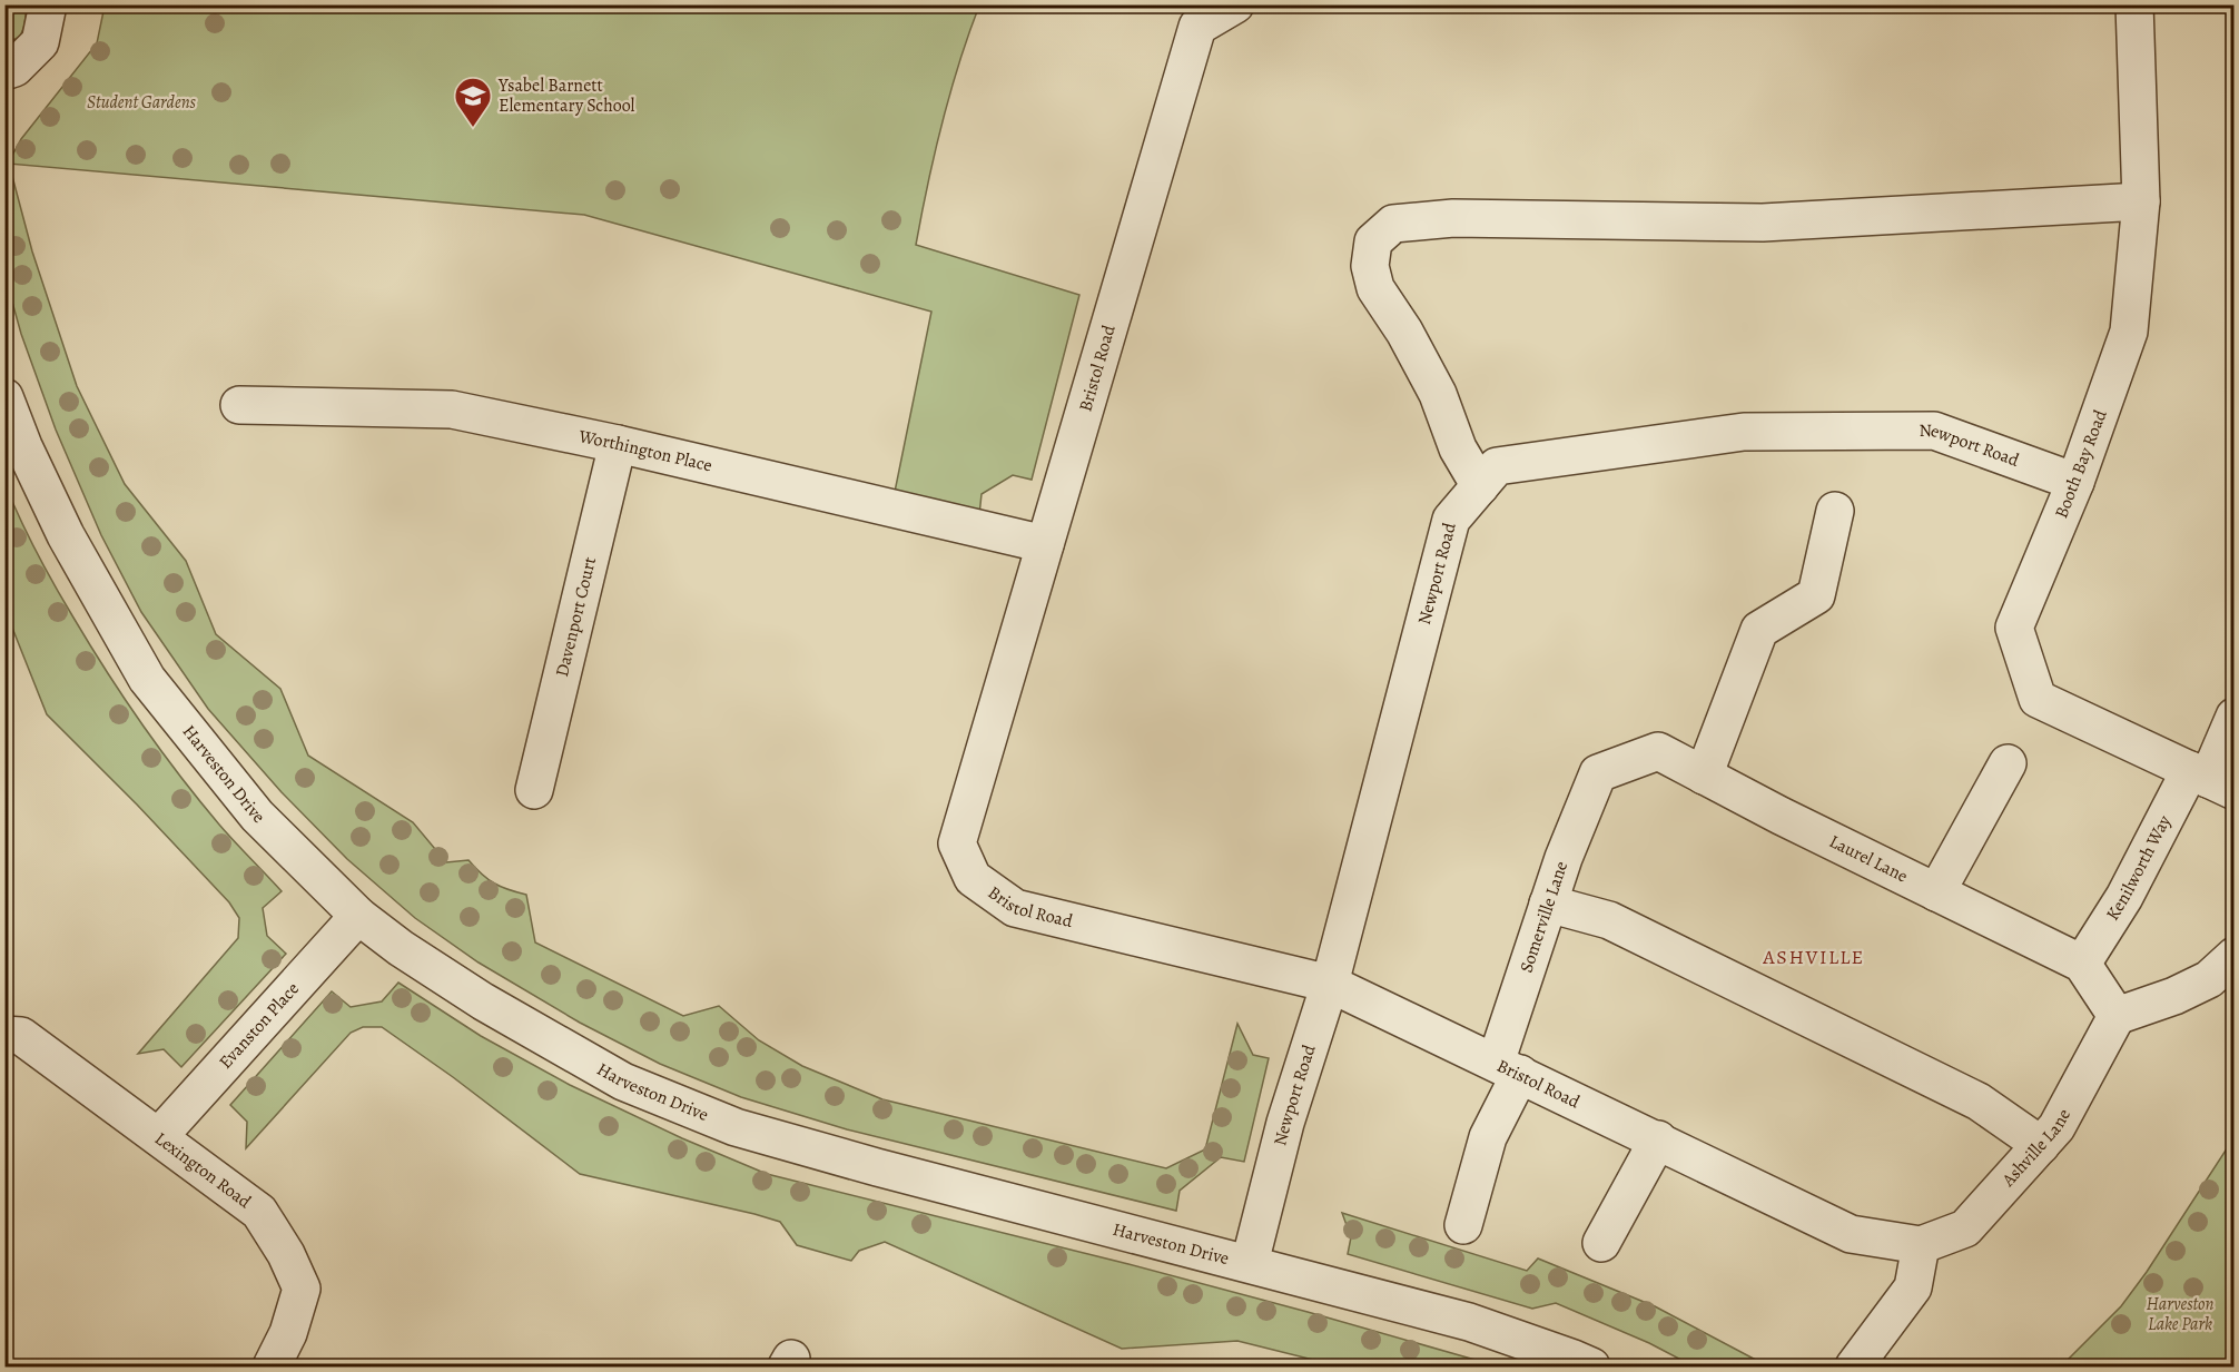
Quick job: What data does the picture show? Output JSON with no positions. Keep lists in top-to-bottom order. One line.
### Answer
{"streets":{"street":["Bristol Road","Newport Road","Worthington Place","Booth Bay Road","Davenport Court","Harveston Drive","Laurel Lane","Kenilworth Way","Somerville Lane","Evanston Place","Ashville Lane","Lexington Road"]},"crossings":[["Bristol Road","Newport Road"],["Bristol Road","Worthington Place"],["Bristol Road","Somerville Lane"],["Bristol Road","Ashville Lane"],["Newport Road","Booth Bay Road"],["Newport Road","Harveston Drive"],["Worthington Place","Davenport Court"],["Booth Bay Road","Kenilworth Way"],["Harveston Drive","Evanston Place"],["Laurel Lane","Kenilworth Way"],["Laurel Lane","Somerville Lane"],["Evanston Place","Lexington Road"]],"districts":["ASHVILLE"],"parks":["Student Gardens","Harveston Lake Park"],"places":{"school or university":["Ysabel Barnett Elementary School"]}}
